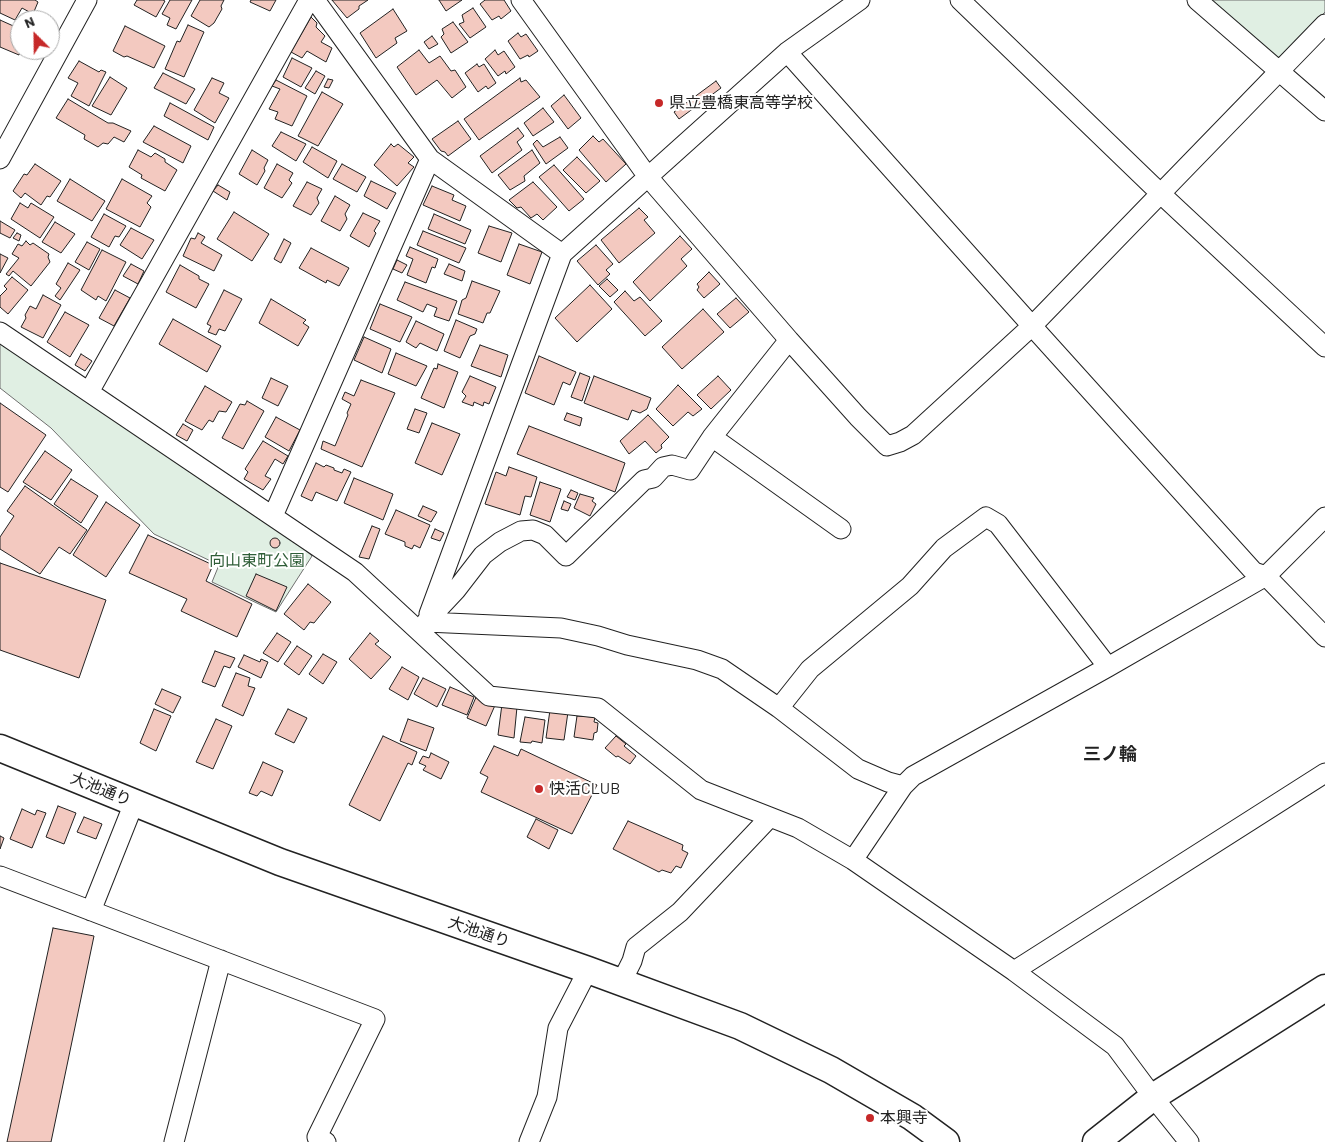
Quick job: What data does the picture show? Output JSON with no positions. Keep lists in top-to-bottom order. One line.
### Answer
{"streets":{"street":["大池通り"]},"districts":["三ノ輪"],"parks":["向山東町公園"],"places":["県立豊橋東高等学校","快活CLUB","本興寺"],"north":"top left"}
